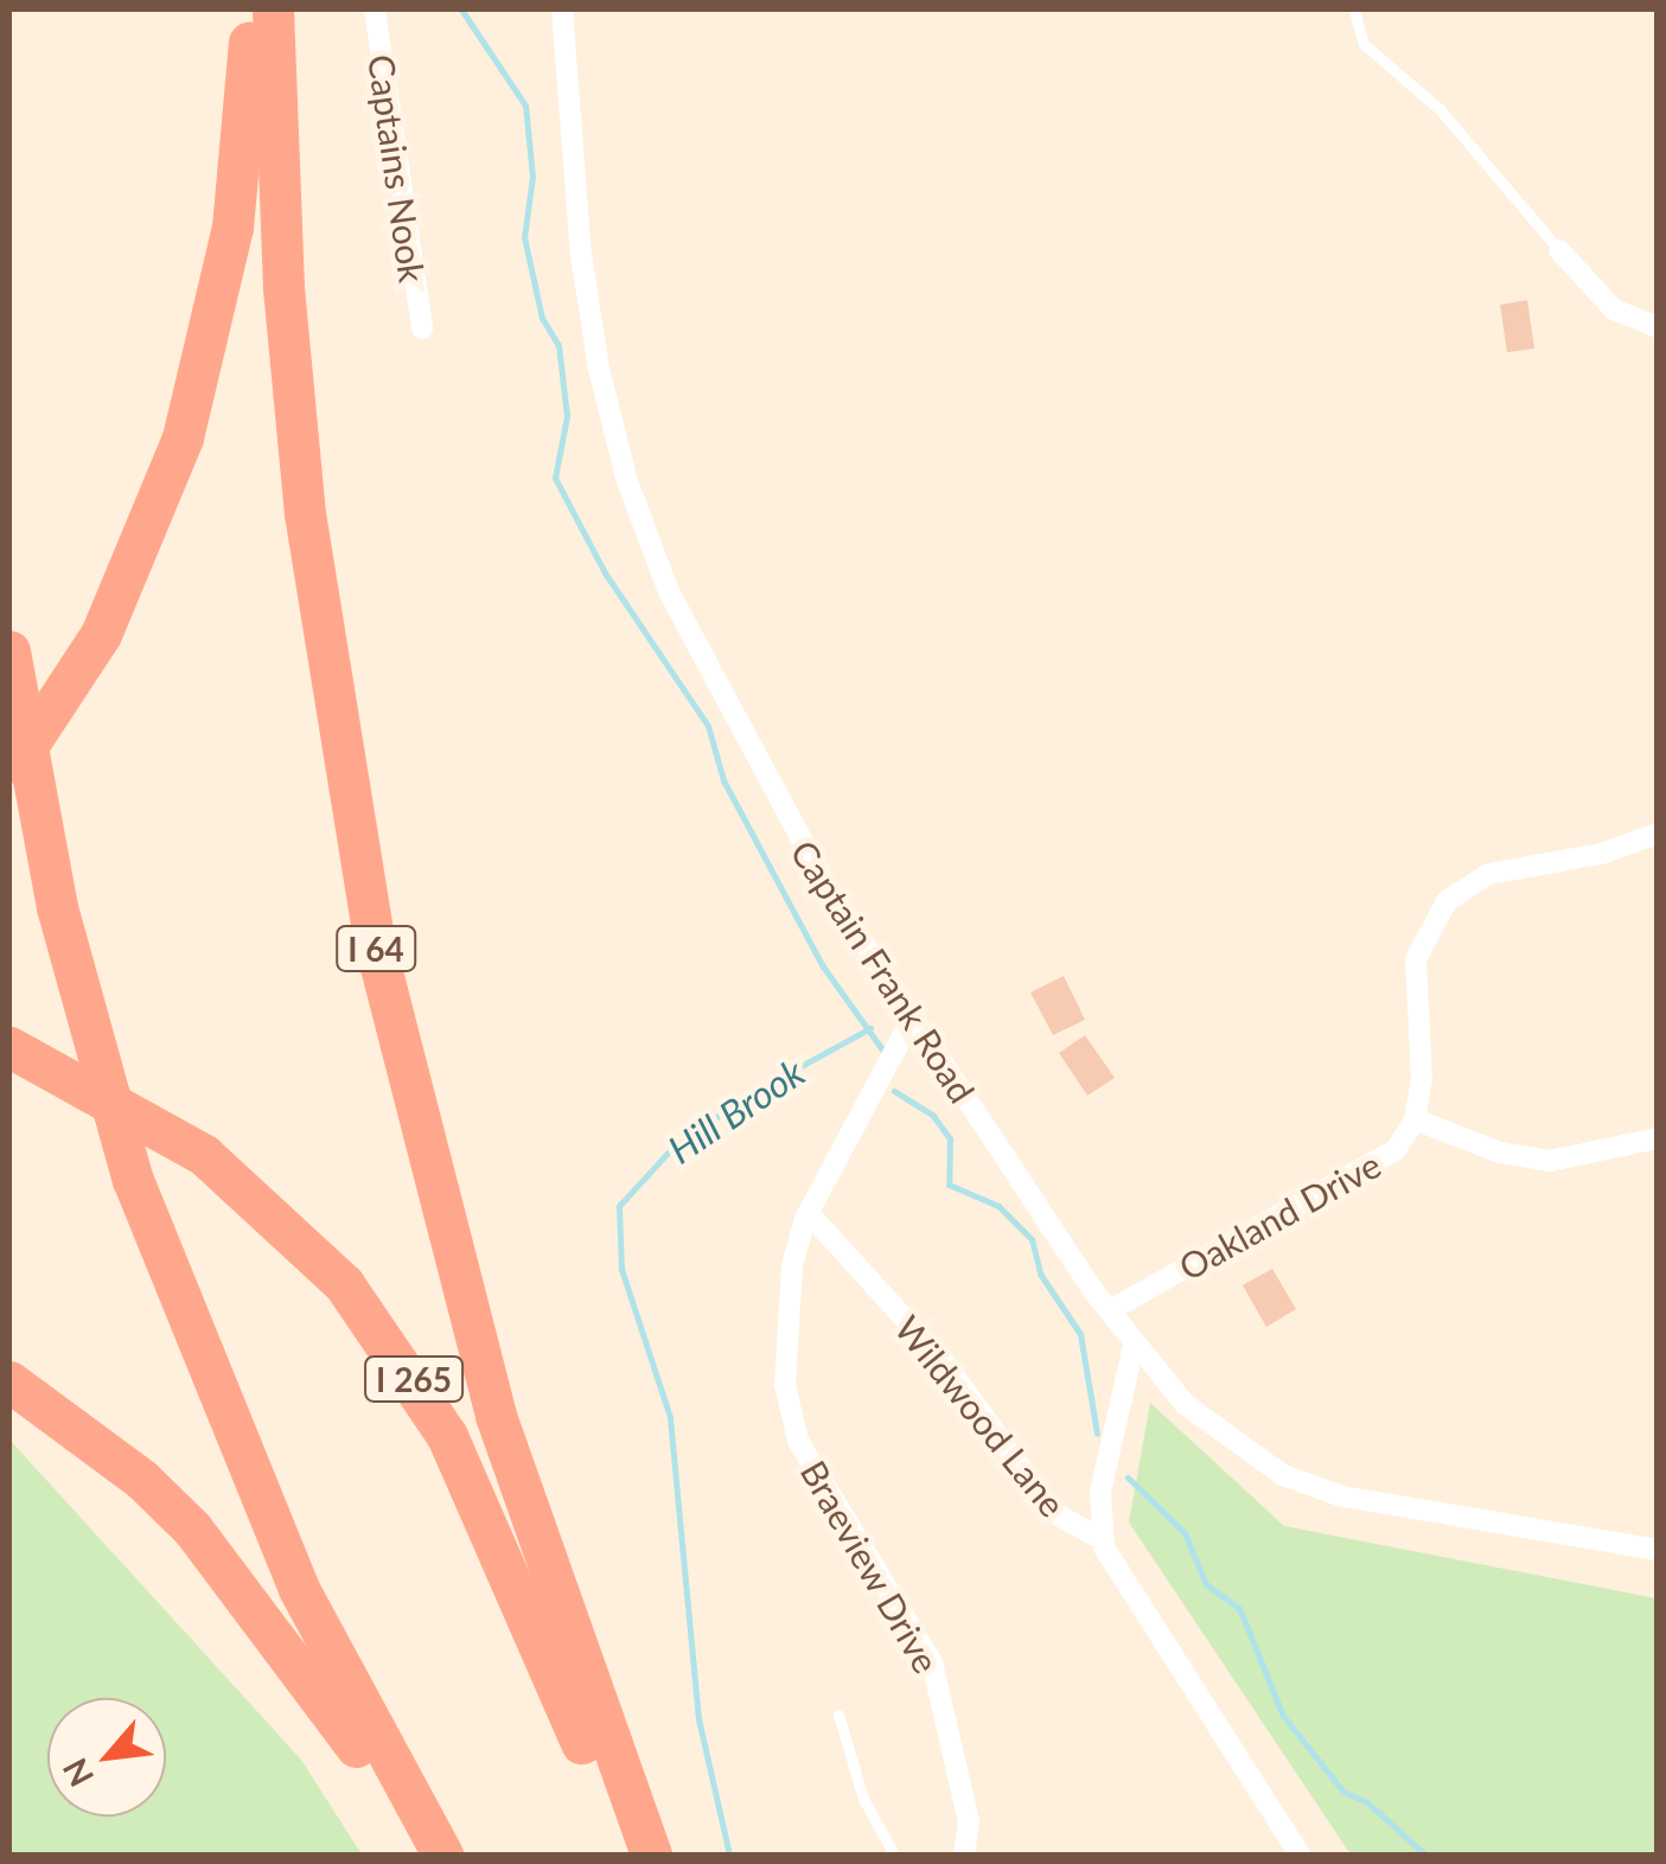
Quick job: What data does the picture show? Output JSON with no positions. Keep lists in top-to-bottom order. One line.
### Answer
{"streets":{"highway":["I 64","I 265"],"street":["Captains Nook","Captain Frank Road","Oakland Drive","Wildwood Lane","Braeview Drive"]},"crossings":[["I 64","I 265"],["Captain Frank Road","Oakland Drive"],["Captain Frank Road","Braeview Drive"],["Wildwood Lane","Braeview Drive"]],"water":["Hill Brook"],"north":"bottom left"}
